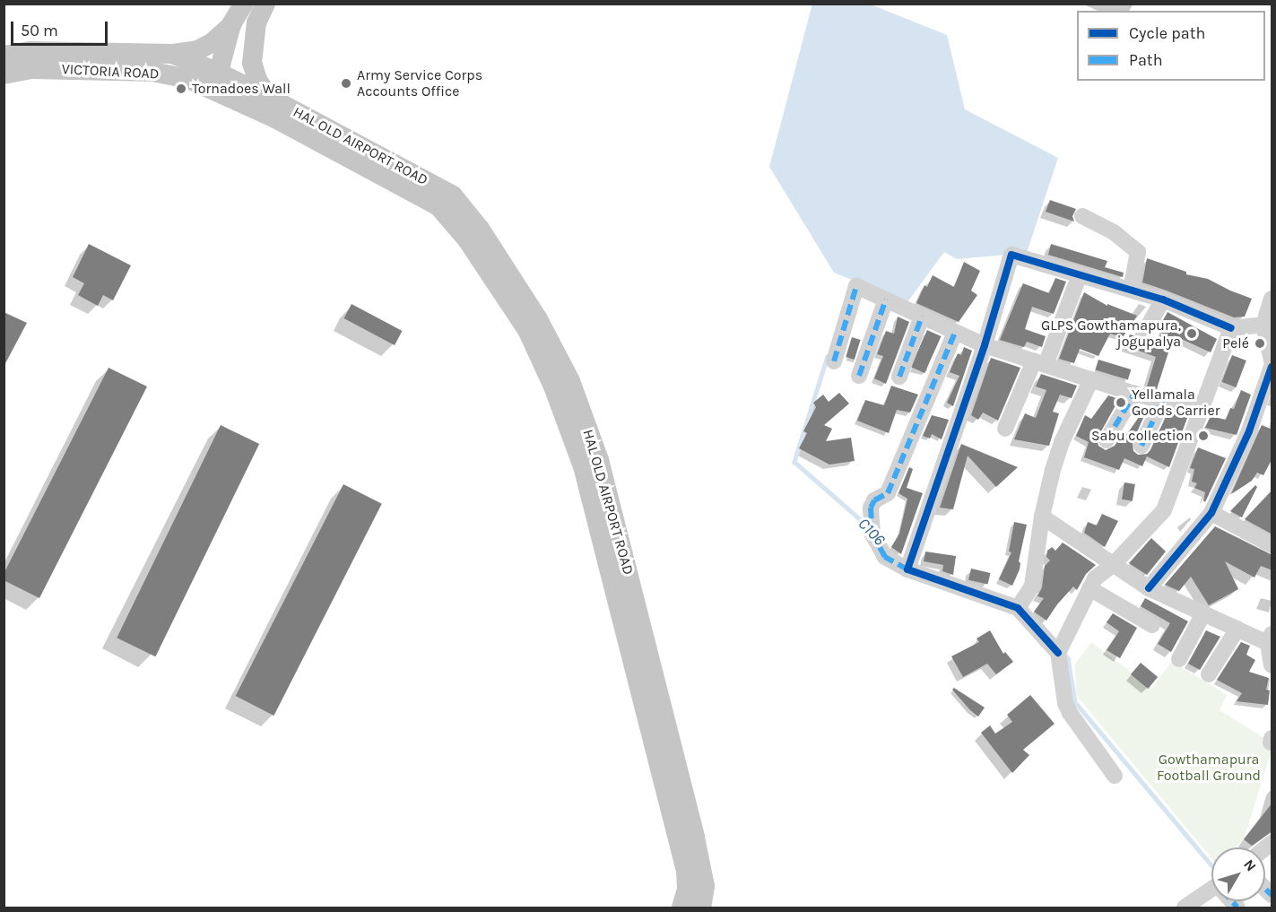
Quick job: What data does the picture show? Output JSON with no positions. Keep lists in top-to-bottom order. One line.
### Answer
{"streets":{"main road":["VICTORIA ROAD","HAL OLD AIRPORT ROAD"]},"crossings":[["VICTORIA ROAD","HAL OLD AIRPORT ROAD"]],"water":["C106"],"parks":["Gowthamapura Football Ground"],"places":["Army Service Corps Accounts Office","Tornadoes Wall","GLPS Gowthamapura, jogupalya","Pelé","Yellamala Goods Carrier","Sabu collection"],"legend":["Cycle path","Path"],"scale_bar":"50 m","north":"top right"}
